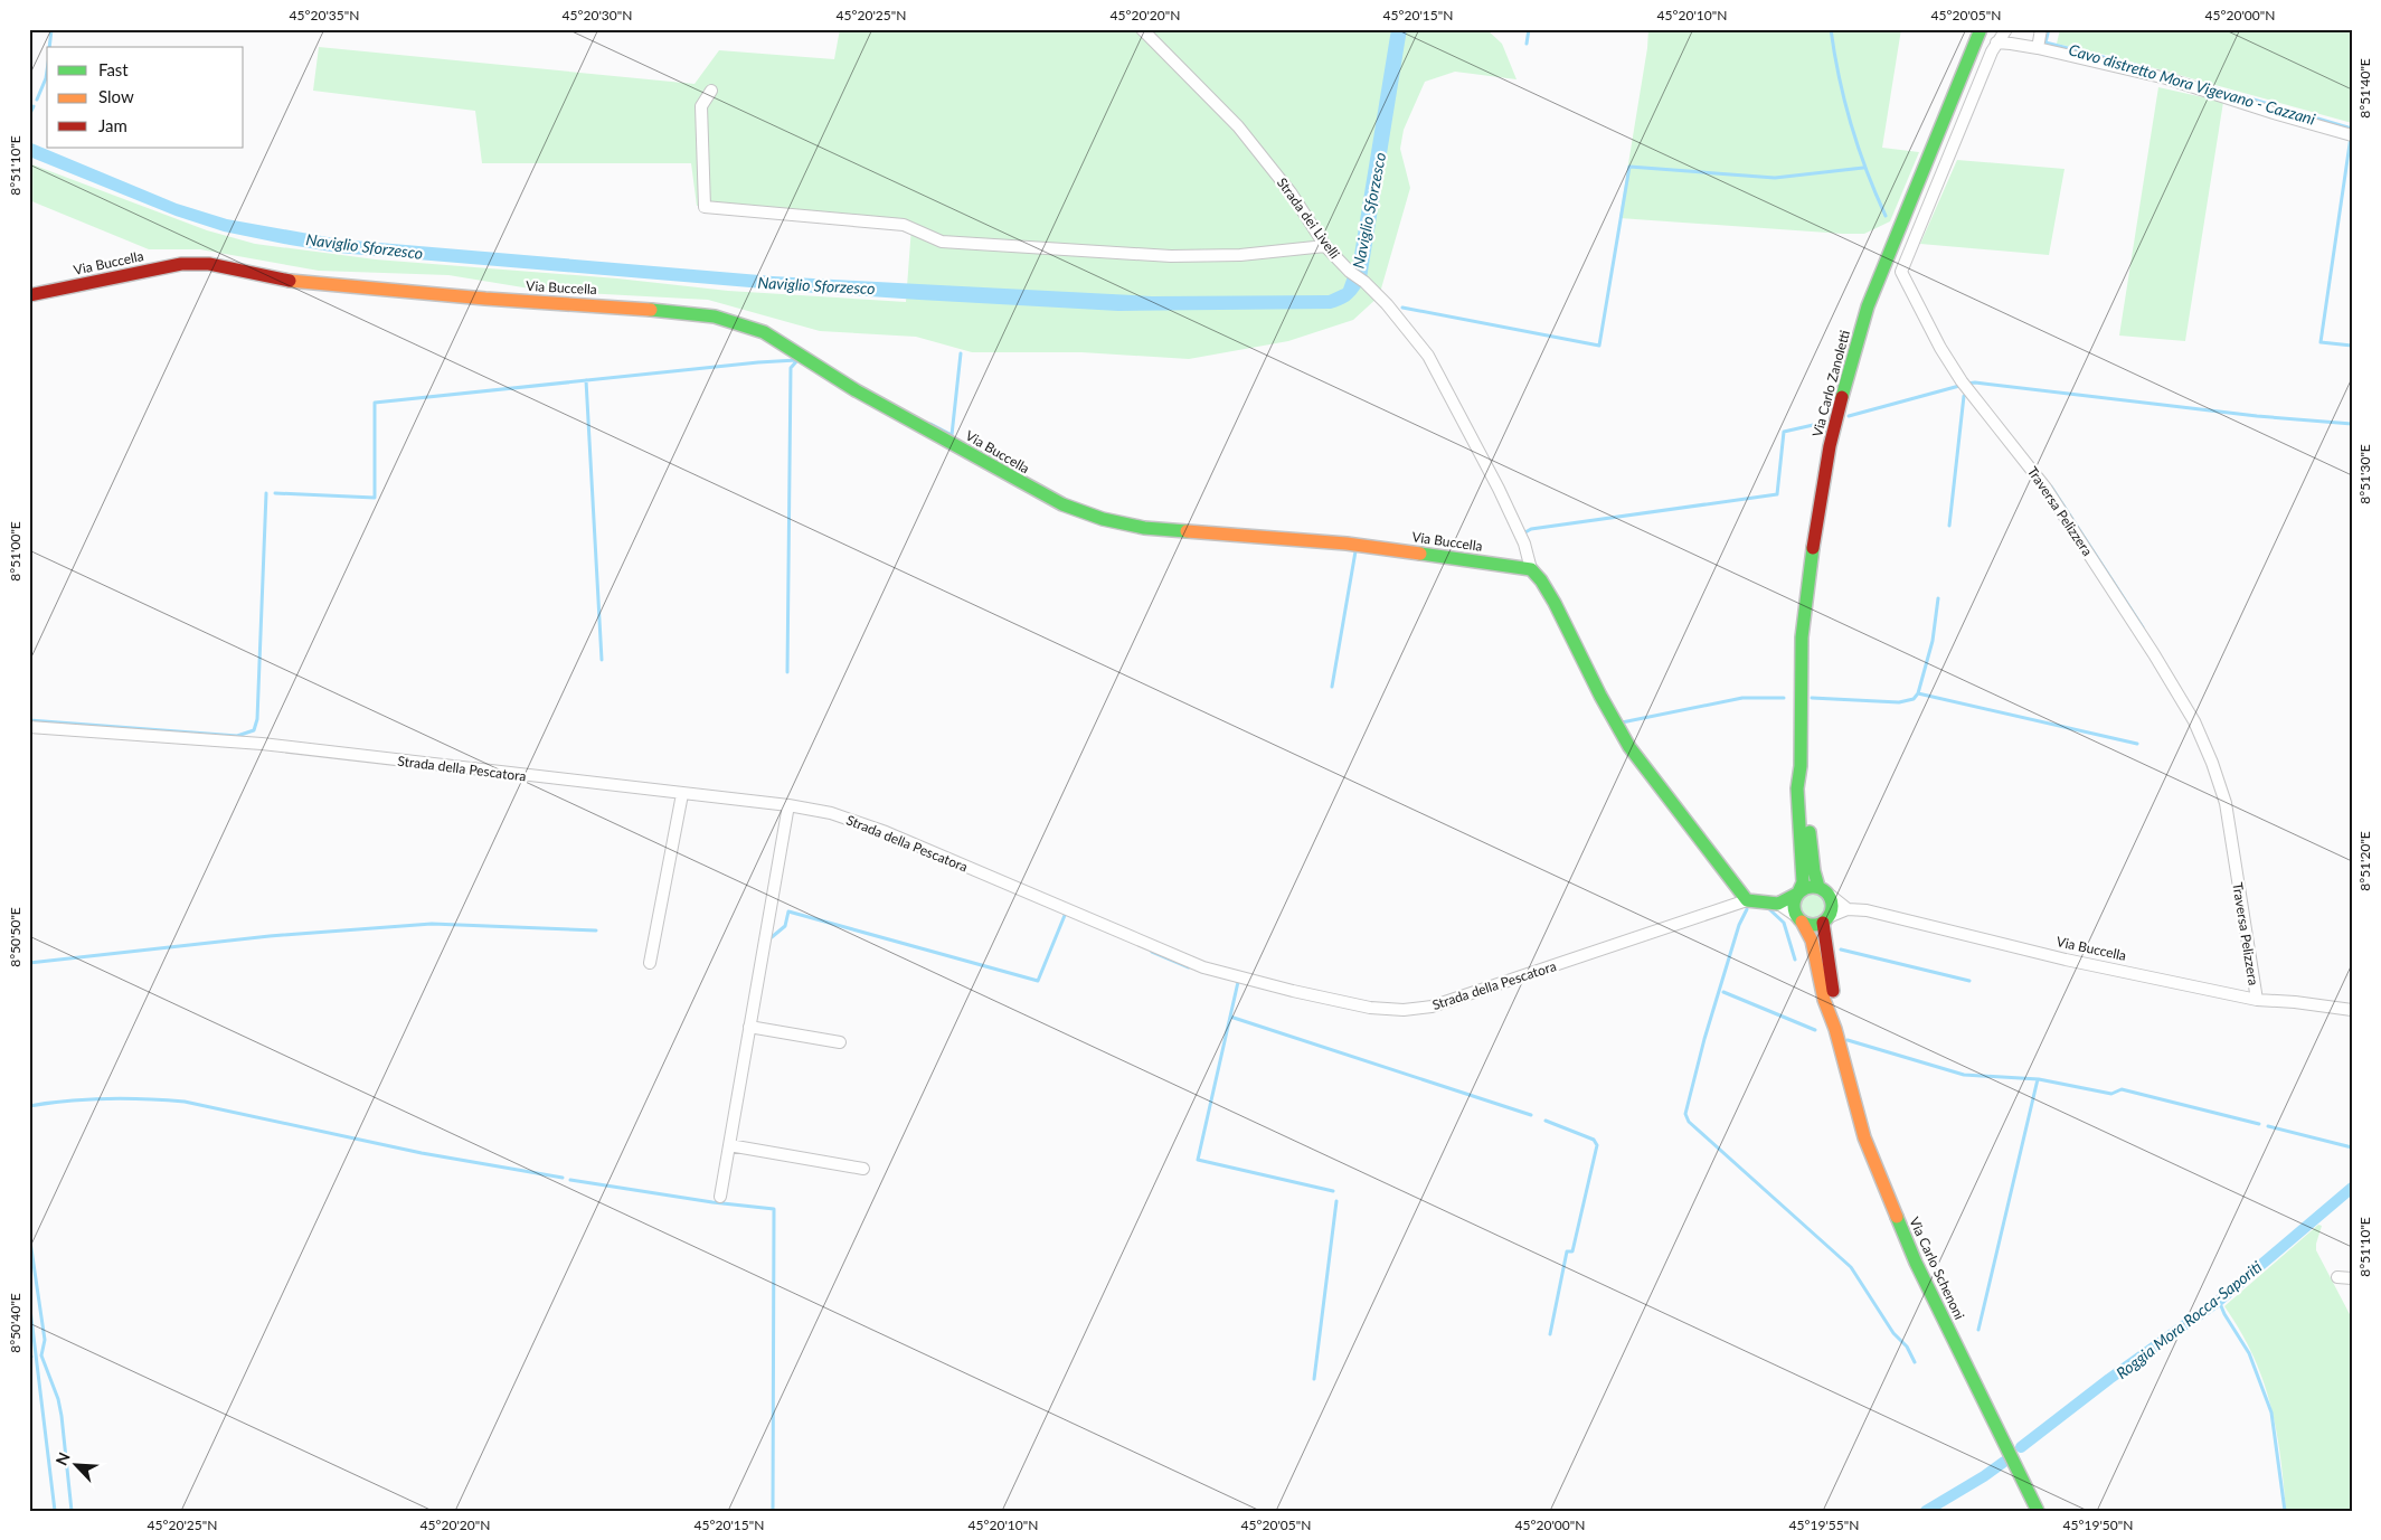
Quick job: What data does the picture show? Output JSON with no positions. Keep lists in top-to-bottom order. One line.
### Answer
{"streets":{"street":["Strada dei Livelli","Via Buccella","Via Carlo Zanoletti","Traversa Pelizzera","Strada della Pescatora","Via Carlo Schenoni"]},"crossings":[["Strada dei Livelli","Via Buccella"],["Via Buccella","Via Carlo Zanoletti"],["Via Buccella","Traversa Pelizzera"],["Via Buccella","Via Carlo Schenoni"],["Via Carlo Zanoletti","Via Carlo Schenoni"]],"water":["Cavo distretto Mora Vigevano - Cazzani","Naviglio Sforzesco","Roggia Mora Rocca-Saporiti"],"legend":["Fast","Slow","Jam"],"north":"top left","coordinates":["45°20'35\"N","45°20'30\"N","45°20'25\"N","45°20'20\"N","45°20'15\"N","45°20'10\"N","45°20'05\"N","45°20'00\"N","8°51'40\"E","8°51'10\"E","8°51'30\"E","8°51'00\"E","8°51'20\"E","8°50'50\"E","8°50'40\"E","45°19'55\"N","45°19'50\"N"]}
